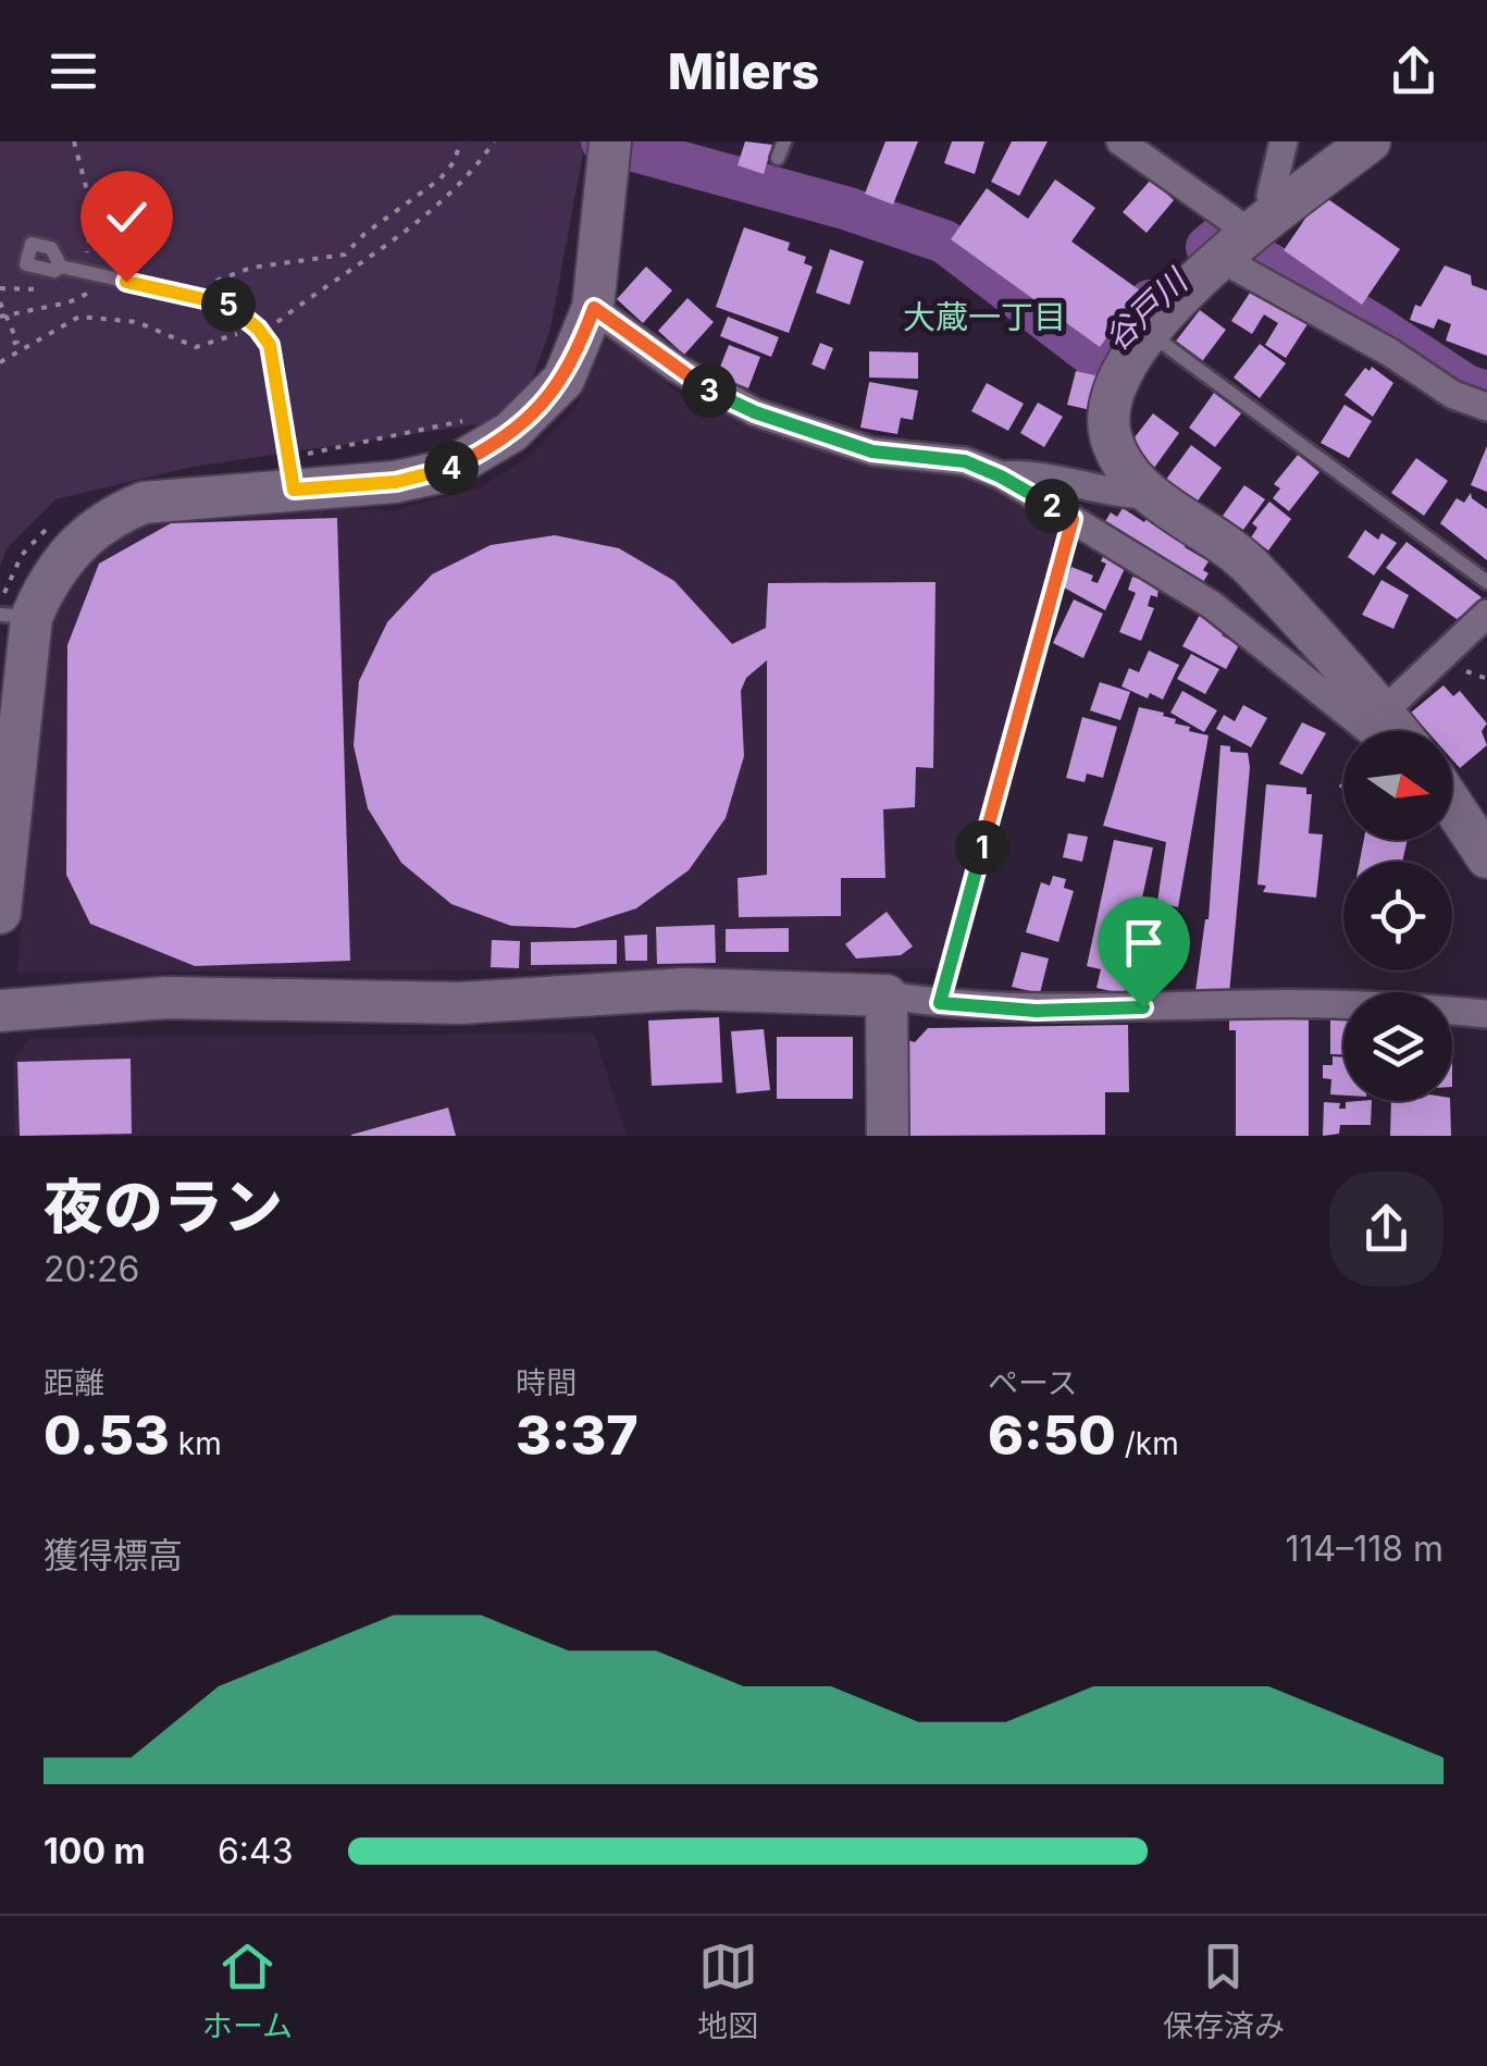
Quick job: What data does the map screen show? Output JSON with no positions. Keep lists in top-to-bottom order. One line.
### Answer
{"districts":["大蔵一丁目"],"water":["谷戸川"],"north":"right","page":{"header":"Milers","pins":["5","3","4","2","1"],"heading":["夜のラン","20:26"],"stats":[["距離","0.53 km"],["時間","3:37"],["ペース","6:50 /km"]],"chart":["獲得標高","114–118 m"],"list":[{"name":"100 m","note":"6:43"}],"tabs":["ホーム","地図","保存済み"]}}
